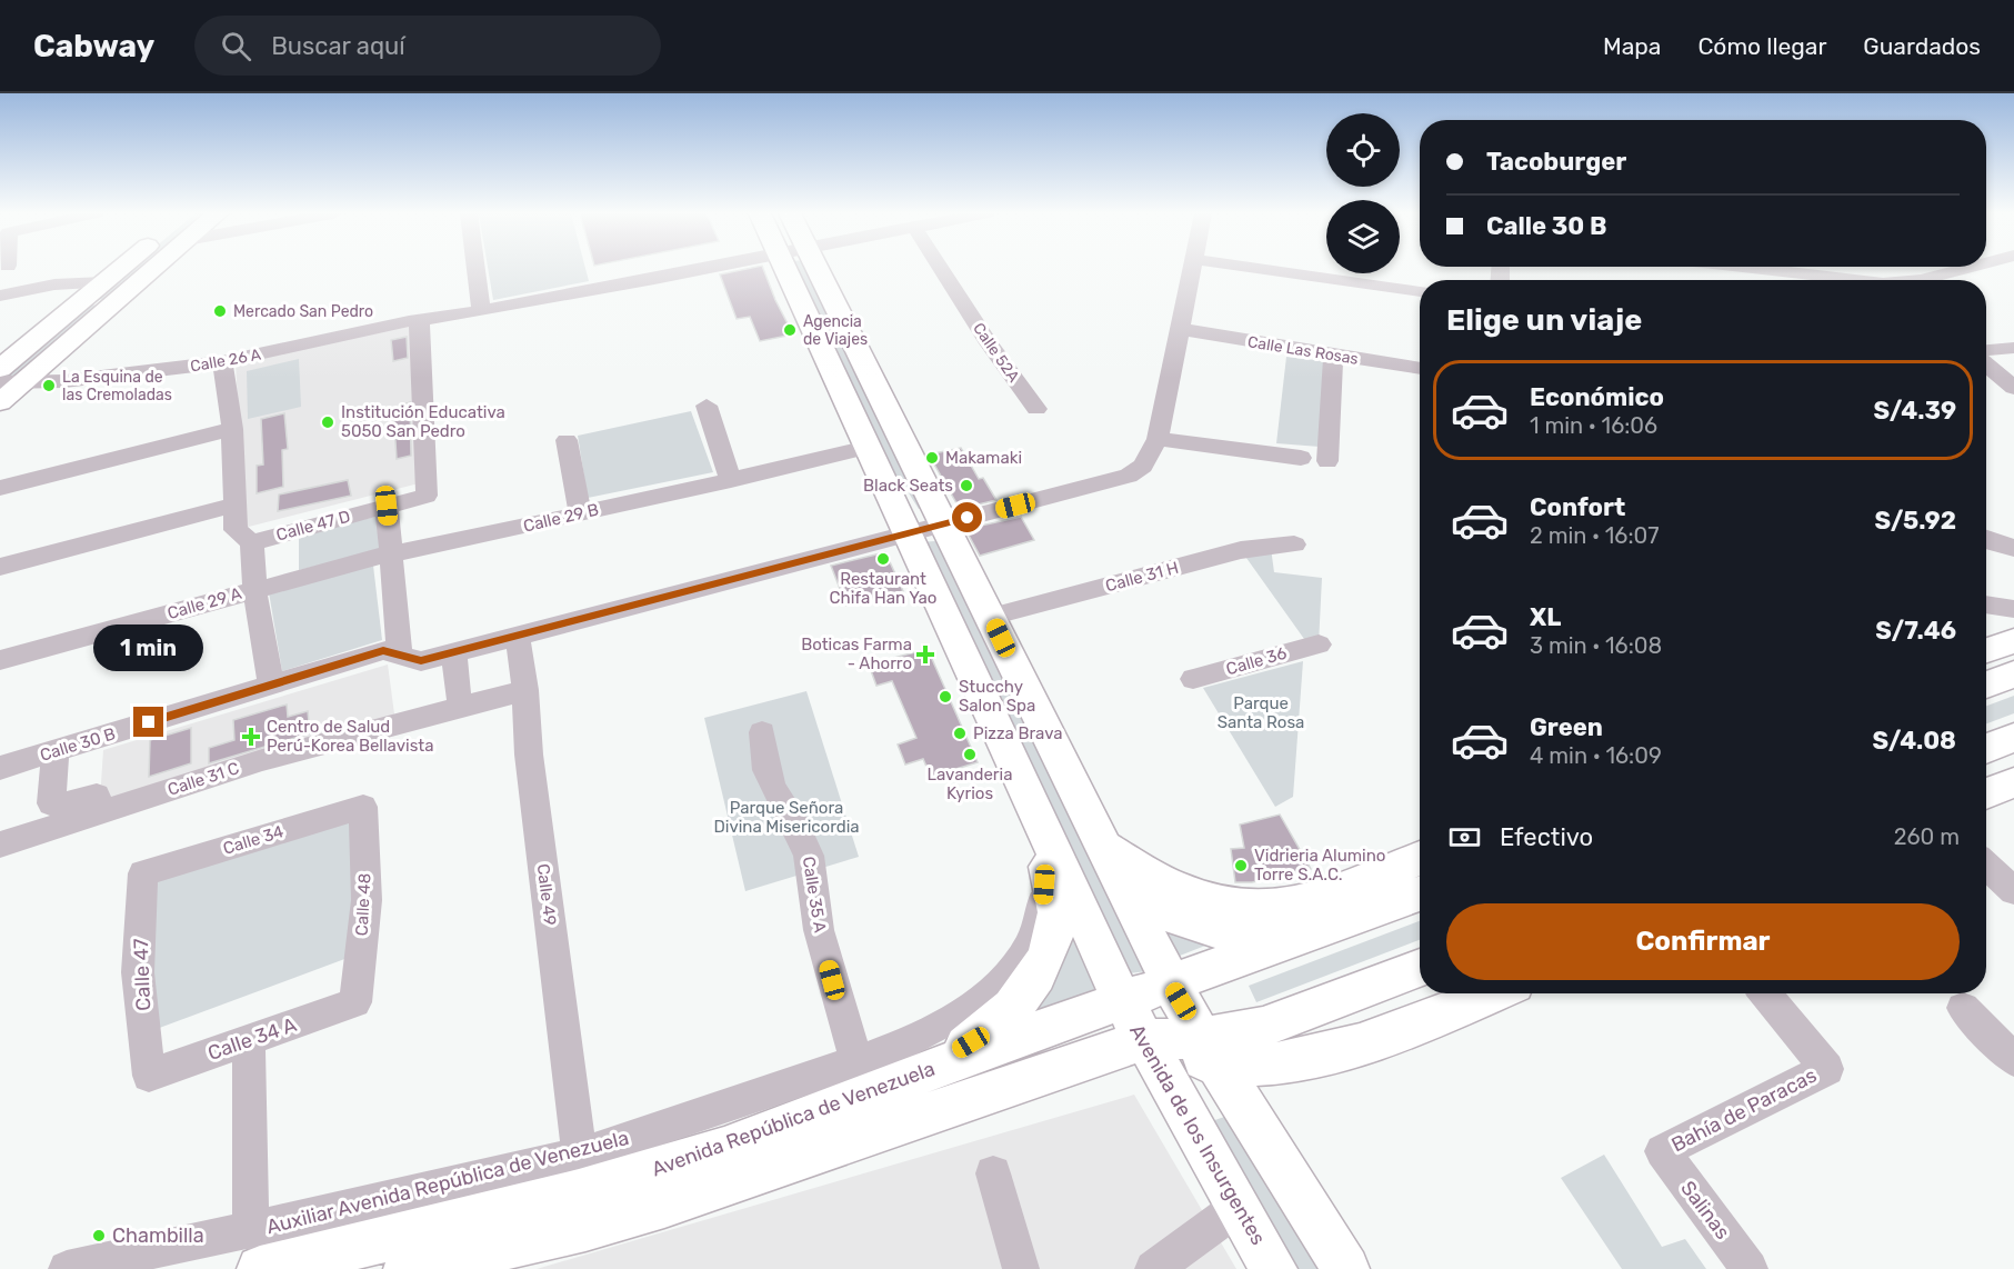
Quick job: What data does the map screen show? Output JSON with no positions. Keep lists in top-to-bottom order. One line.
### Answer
{"streets":{"main road":["Avenida República de Venezuela","Avenida de los Insurgentes"],"street":["Calle Las Rosas","Calle 52A","Calle 26 A","Calle 29 B","Calle 47 D","Calle 31 H","Calle 29 A","Calle 36","Calle 30 B","Calle 31 C","Calle 34","Calle 49","Calle 35 A","Calle 48","Calle 47","Calle 34 A","Bahía de Paracas","Auxiliar Avenida República de Venezuela","Salinas"]},"crossings":[["Calle Las Rosas","Calle 30 B"],["Calle 26 A","Calle 47 D"],["Calle 29 B","Calle 29 A"],["Calle 29 B","Avenida de los Insurgentes"],["Calle 30 B","Calle 49"],["Calle 30 B","Avenida de los Insurgentes"],["Calle 31 C","Calle 49"],["Calle 34","Calle 48"],["Calle 34","Calle 47"],["Calle 49","Auxiliar Avenida República de Venezuela"],["Calle 35 A","Auxiliar Avenida República de Venezuela"],["Calle 48","Calle 34 A"],["Calle 47","Calle 34 A"],["Bahía de Paracas","Salinas"],["Avenida República de Venezuela","Avenida de los Insurgentes"],["Avenida República de Venezuela","Auxiliar Avenida República de Venezuela"],["Avenida de los Insurgentes","Auxiliar Avenida República de Venezuela"]],"parks":["Parque Santa Rosa","Parque Señora Divina Misericordia"],"places":{"other":["Mercado San Pedro","Agencia de Viajes","La Esquina de las Cremoladas","Institución Educativa 5050 San Pedro","Makamaki","Black Seats","Restaurant Chifa Han Yao","Stucchy Salon Spa","Pizza Brava","Lavanderia Kyrios","Vidrieria Alumino Torre S.A.C.","Chambilla"],"health":["Boticas Farma - Ahorro","Centro de Salud Perú-Korea Bellavista"]},"page":{"header":"Cabway","search":"Buscar aquí","nav":["Mapa","Cómo llegar","Guardados"],"banner":["Tacoburger","Calle 30 B"],"heading":"Elige un viaje","list":[{"name":"Económico","note":"1 min · 16:06","value":"S/4.39"},{"name":"Confort","note":"2 min · 16:07","value":"S/5.92"},{"name":"XL","note":"3 min · 16:08","value":"S/7.46"},{"name":"Green","note":"4 min · 16:09","value":"S/4.08"}],"bubble":"1 min","pay":["Efectivo","260 m"],"buttons":"Confirmar"}}
